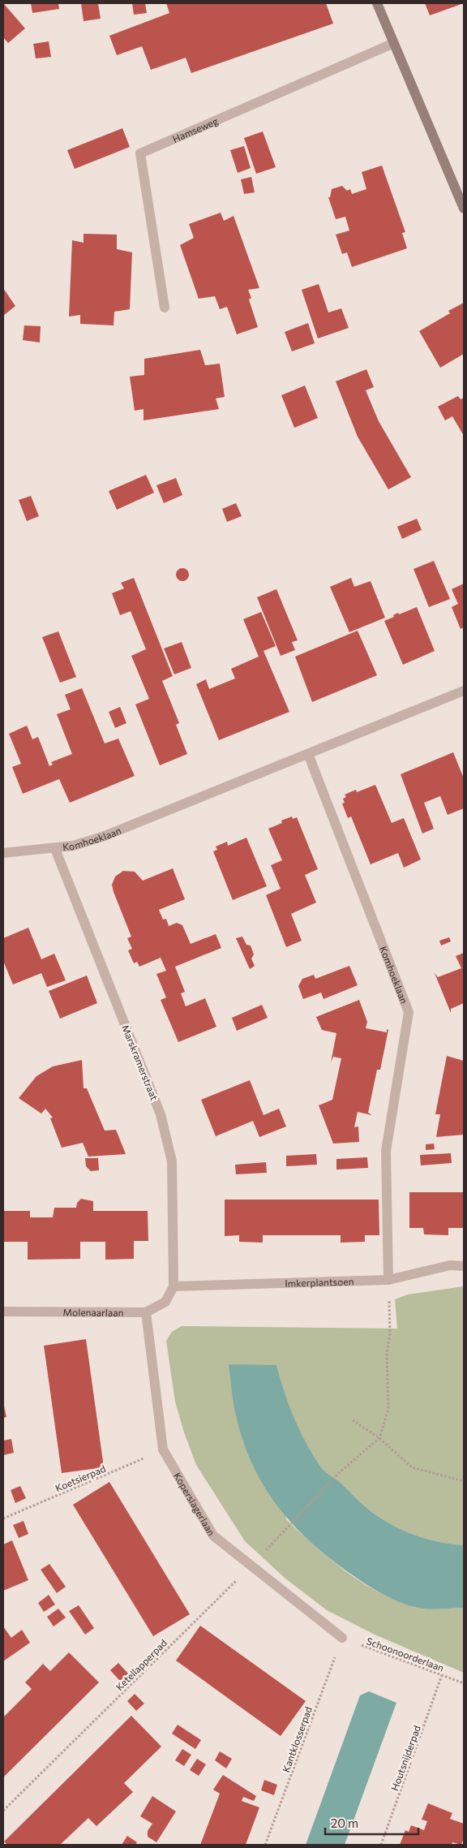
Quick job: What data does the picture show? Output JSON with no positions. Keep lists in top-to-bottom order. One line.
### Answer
{"streets":{"street":["Hamseweg","Komhoeklaan","Marskramerstraat","Imkerplantsoen","Molenaarlaan","Koperslagerlaan"],"path":["Koetsierpad","Schoonoorderlaan","Ketellapperpad","Kantklosserpad","Houtsnijderpad"]},"crossings":[["Komhoeklaan","Marskramerstraat"],["Komhoeklaan","Imkerplantsoen"],["Marskramerstraat","Imkerplantsoen"],["Marskramerstraat","Molenaarlaan"],["Imkerplantsoen","Molenaarlaan"],["Molenaarlaan","Koperslagerlaan"],["Koetsierpad","Koperslagerlaan"],["Koperslagerlaan","Schoonoorderlaan"],["Koperslagerlaan","Ketellapperpad"],["Koperslagerlaan","Kantklosserpad"],["Schoonoorderlaan","Kantklosserpad"],["Schoonoorderlaan","Houtsnijderpad"]],"scale_bar":"20 m"}
